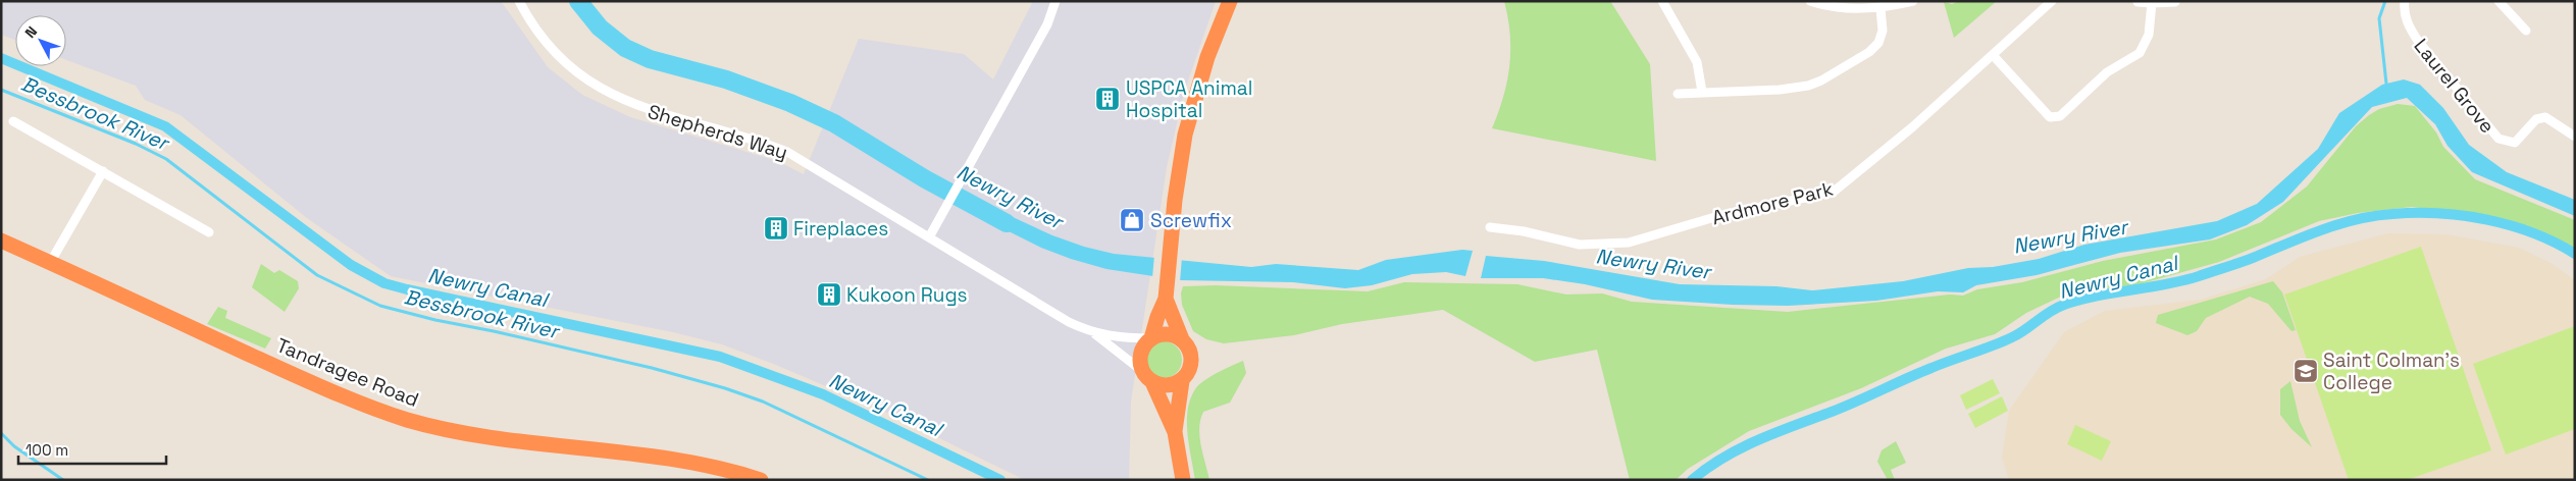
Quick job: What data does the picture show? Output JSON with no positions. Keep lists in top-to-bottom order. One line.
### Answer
{"streets":{"highway":["Tandragee Road"],"street":["Laurel Grove","Shepherds Way","Ardmore Park"]},"water":["Bessbrook River","Newry River","Newry Canal"],"places":{"building":["USPCA Animal Hospital","Fireplaces","Kukoon Rugs"],"shop":["Screwfix"],"school or university":["Saint Colman's College"]},"scale_bar":"100 m","north":"top left"}
